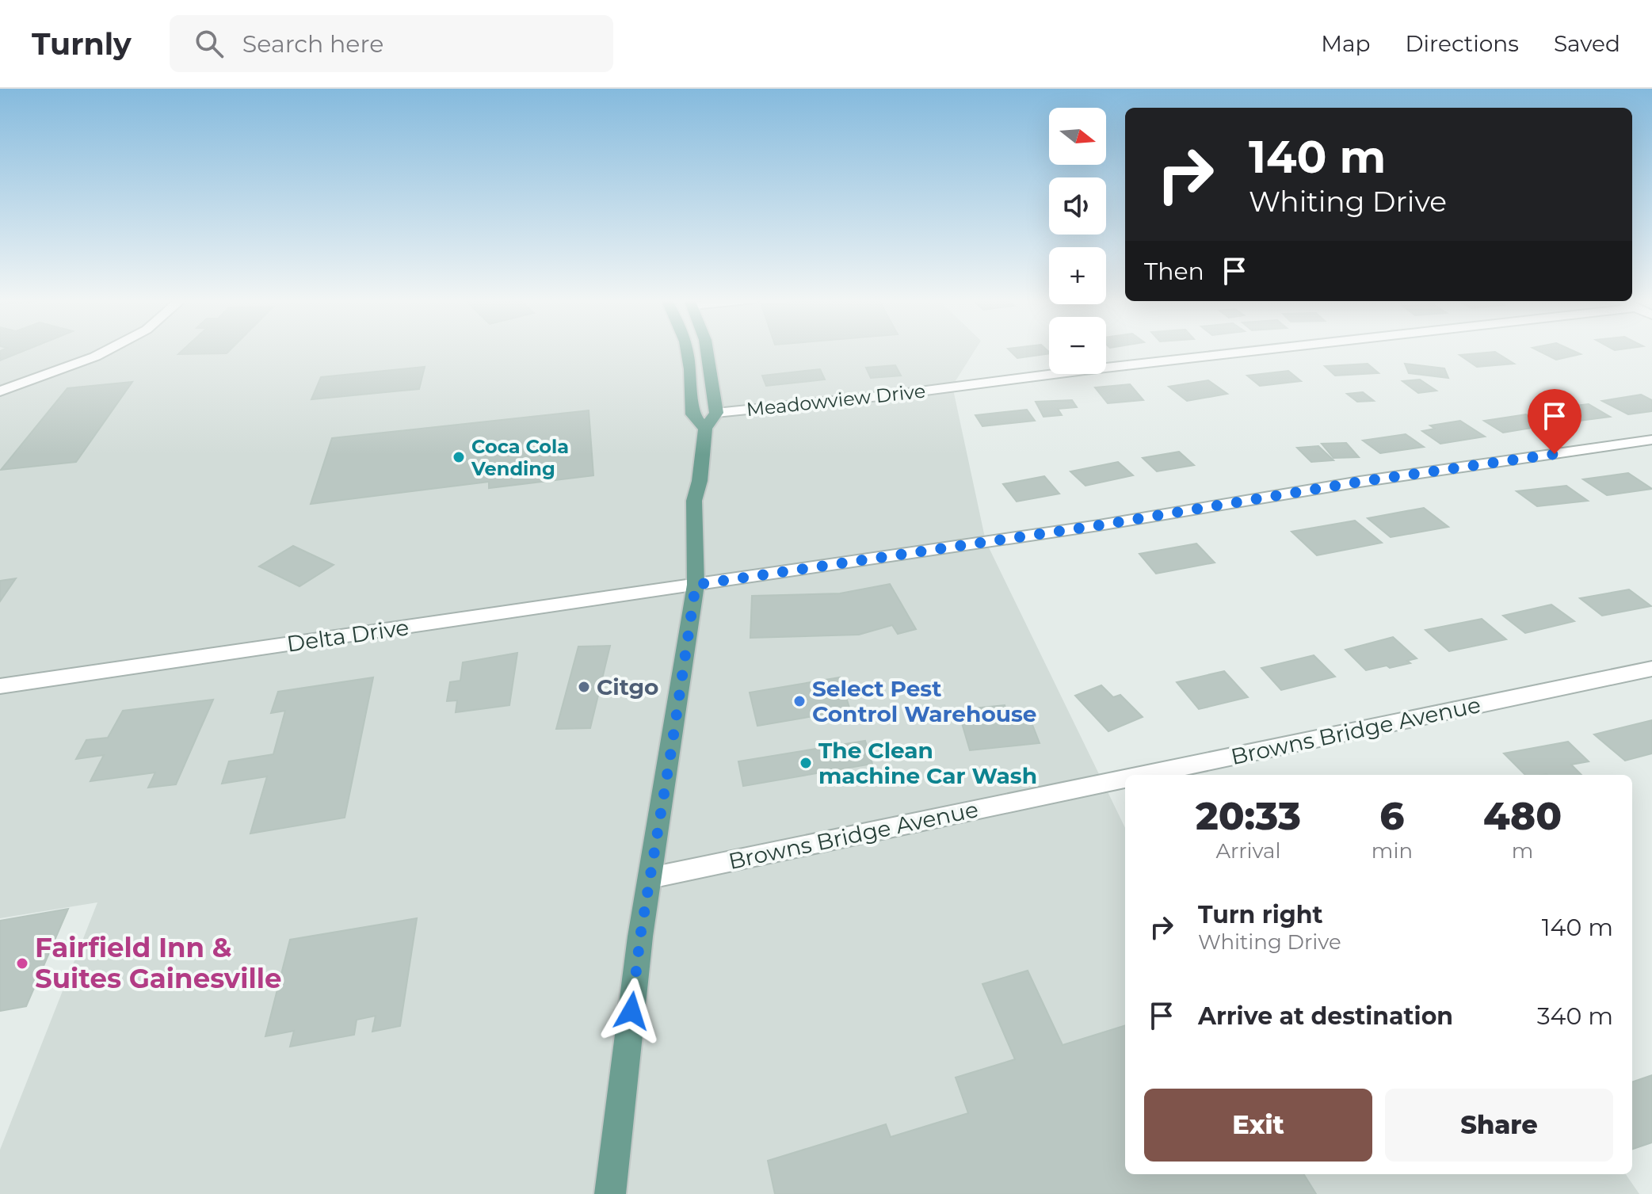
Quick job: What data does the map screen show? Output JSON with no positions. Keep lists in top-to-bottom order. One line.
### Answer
{"streets":{"street":["Meadowview Drive","Delta Drive","Browns Bridge Avenue"]},"places":["Coca Cola Vending","Citgo","Select Pest Control Warehouse","The Clean machine Car Wash","Fairfield Inn & Suites Gainesville"],"north":"right","page":{"header":"Turnly","search":"Search here","nav":["Map","Directions","Saved"],"map_buttons":["+","−"],"turn":["140 m","Whiting Drive"],"then":"Then","eta":["20:33","Arrival","6","min","480","m"],"list":[{"name":"Turn right","note":"Whiting Drive","value":"140 m"},{"name":"Arrive at destination","value":"340 m"}],"buttons":["Exit","Share"]}}
